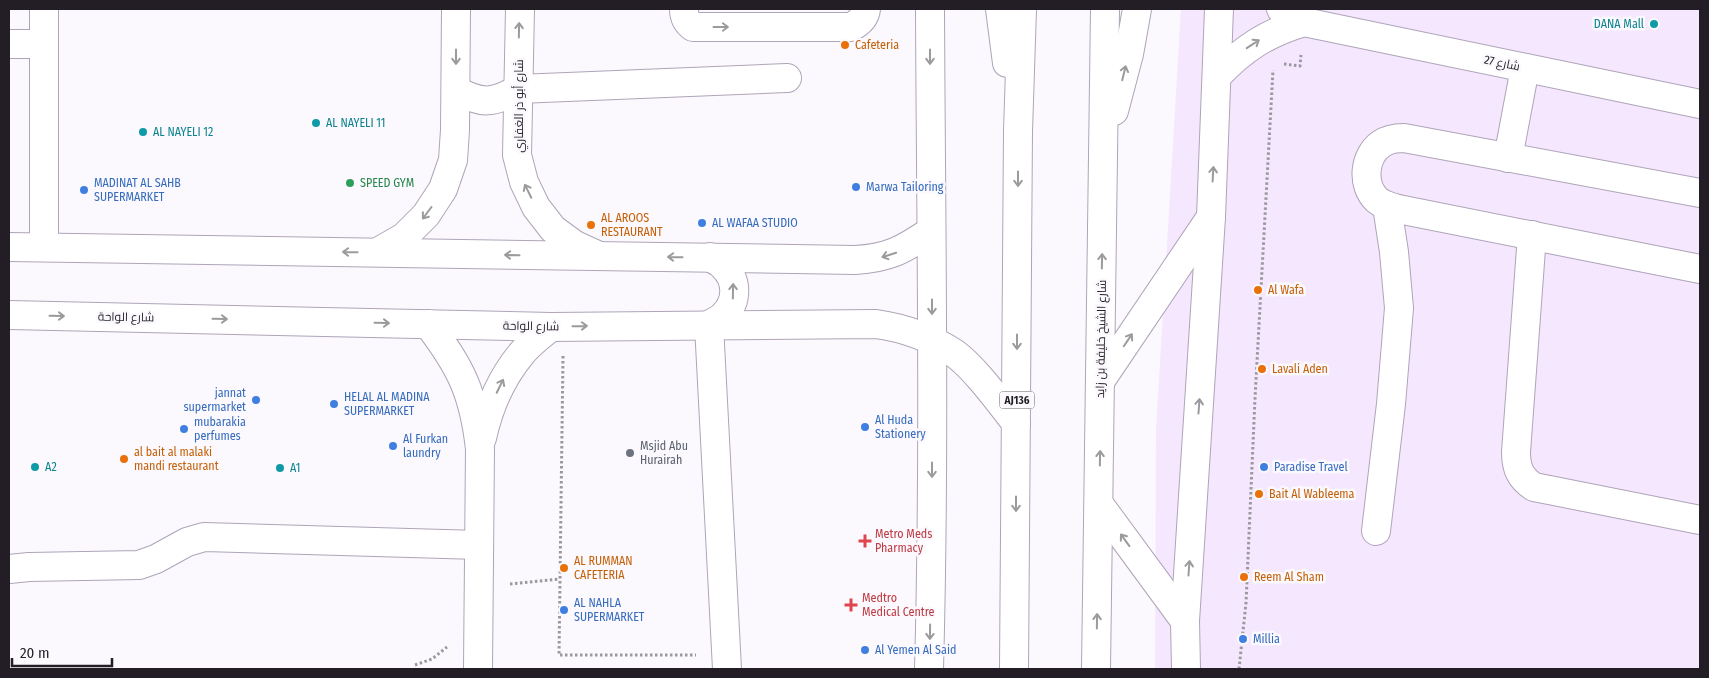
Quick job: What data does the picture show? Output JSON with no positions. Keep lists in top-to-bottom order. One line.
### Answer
{"streets":{"street":["شارع 27","شارع أبو ذر الغفاري","شارع الواحة","شارع الشيخ خليفة بن زايد","AJ136"]},"crossings":[["شارع الواحة","AJ136"]],"places":{"other":["DANA Mall","Cafeteria","AL NAYELI 11","AL NAYELI 12","SPEED GYM","Marwa Tailoring","MADINAT AL SAHB SUPERMARKET","AL WAFAA STUDIO","AL AROOS RESTAURANT","Al Wafa","Lavali Aden","jannat supermarket","HELAL AL MADINA SUPERMARKET","Al Huda Stationery","mubarakia perfumes","Al Furkan laundry","Msjid Abu Hurairah","al bait al malaki mandi restaurant","A2","Paradise Travel","A1","Bait Al Wableema","AL RUMMAN CAFETERIA","Reem Al Sham","AL NAHLA SUPERMARKET","Millia","Al Yemen Al Said"],"health":["Metro Meds Pharmacy","Medtro Medical Centre"]},"scale_bar":"20 m"}
